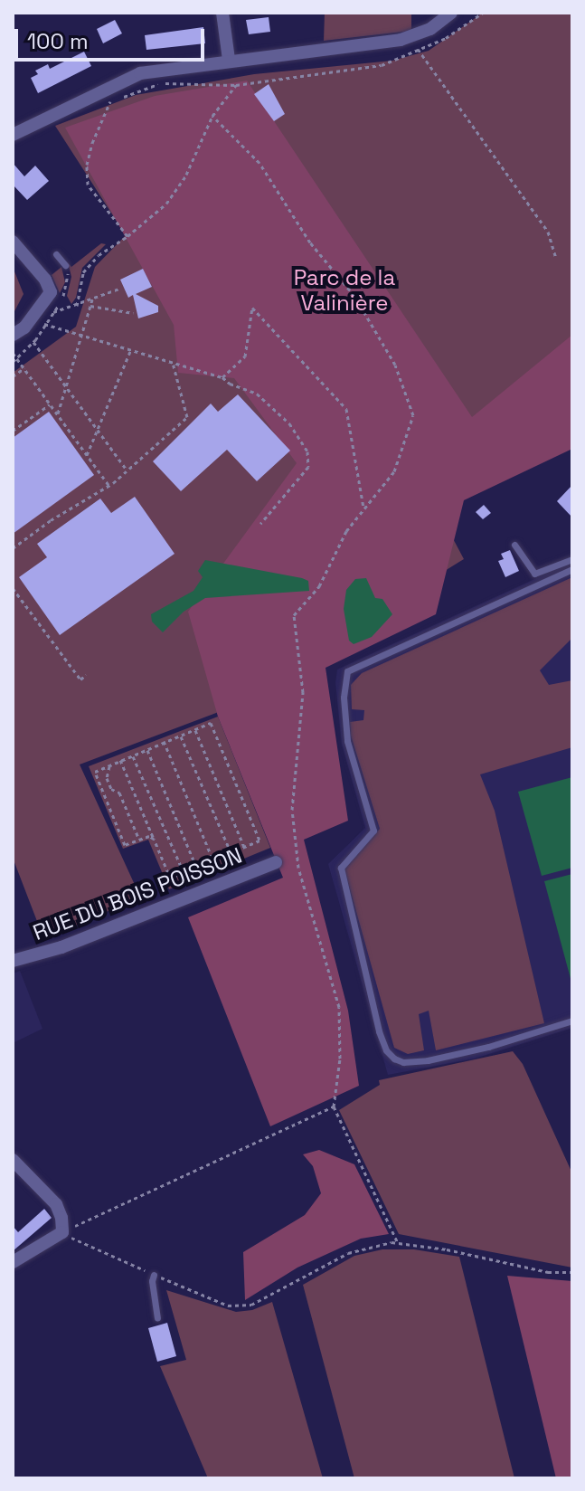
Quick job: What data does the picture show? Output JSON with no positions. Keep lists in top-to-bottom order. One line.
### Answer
{"streets":{"street":["RUE DU BOIS POISSON"]},"parks":["Parc de la Valinière"],"scale_bar":"100 m"}
